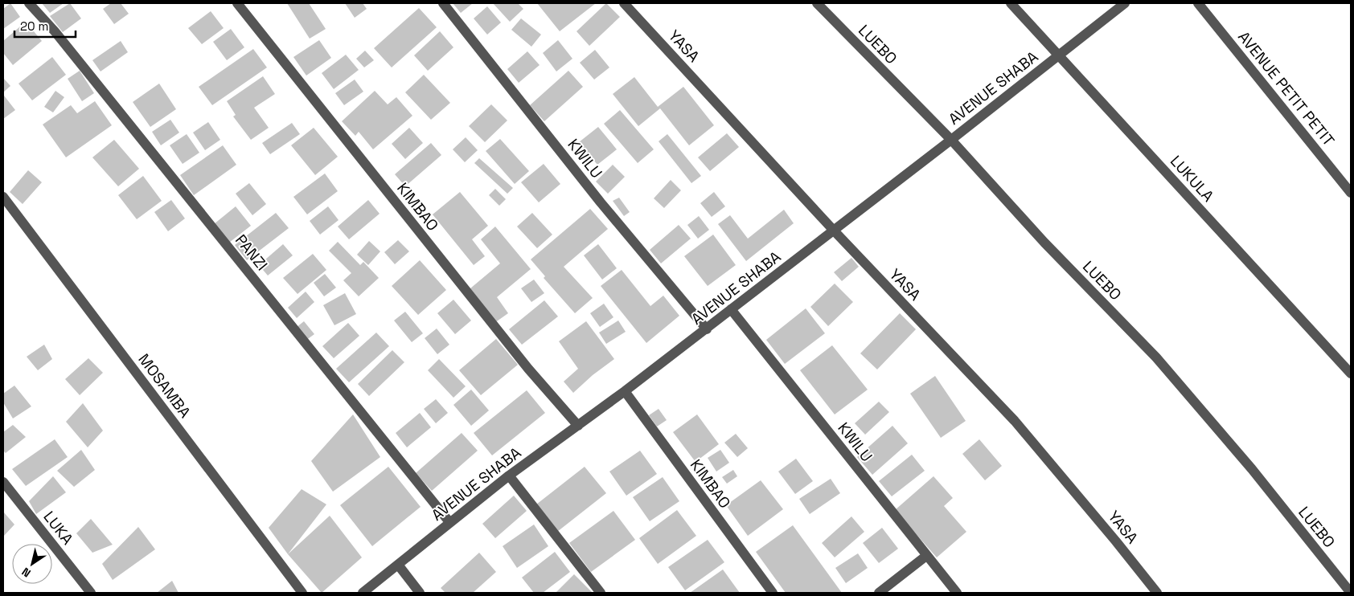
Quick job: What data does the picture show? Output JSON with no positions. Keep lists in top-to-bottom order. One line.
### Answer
{"streets":{"street":["LUEBO","YASA","AVENUE SHABA","AVENUE PETIT PETIT","KWILU","LUKULA","KIMBAO","PANZI","MOSAMBA","LUKA"]},"crossings":[["LUEBO","AVENUE SHABA"],["YASA","AVENUE SHABA"],["AVENUE SHABA","KWILU"],["AVENUE SHABA","LUKULA"],["AVENUE SHABA","KIMBAO"],["AVENUE SHABA","PANZI"]],"scale_bar":"20 m","north":"bottom left"}
